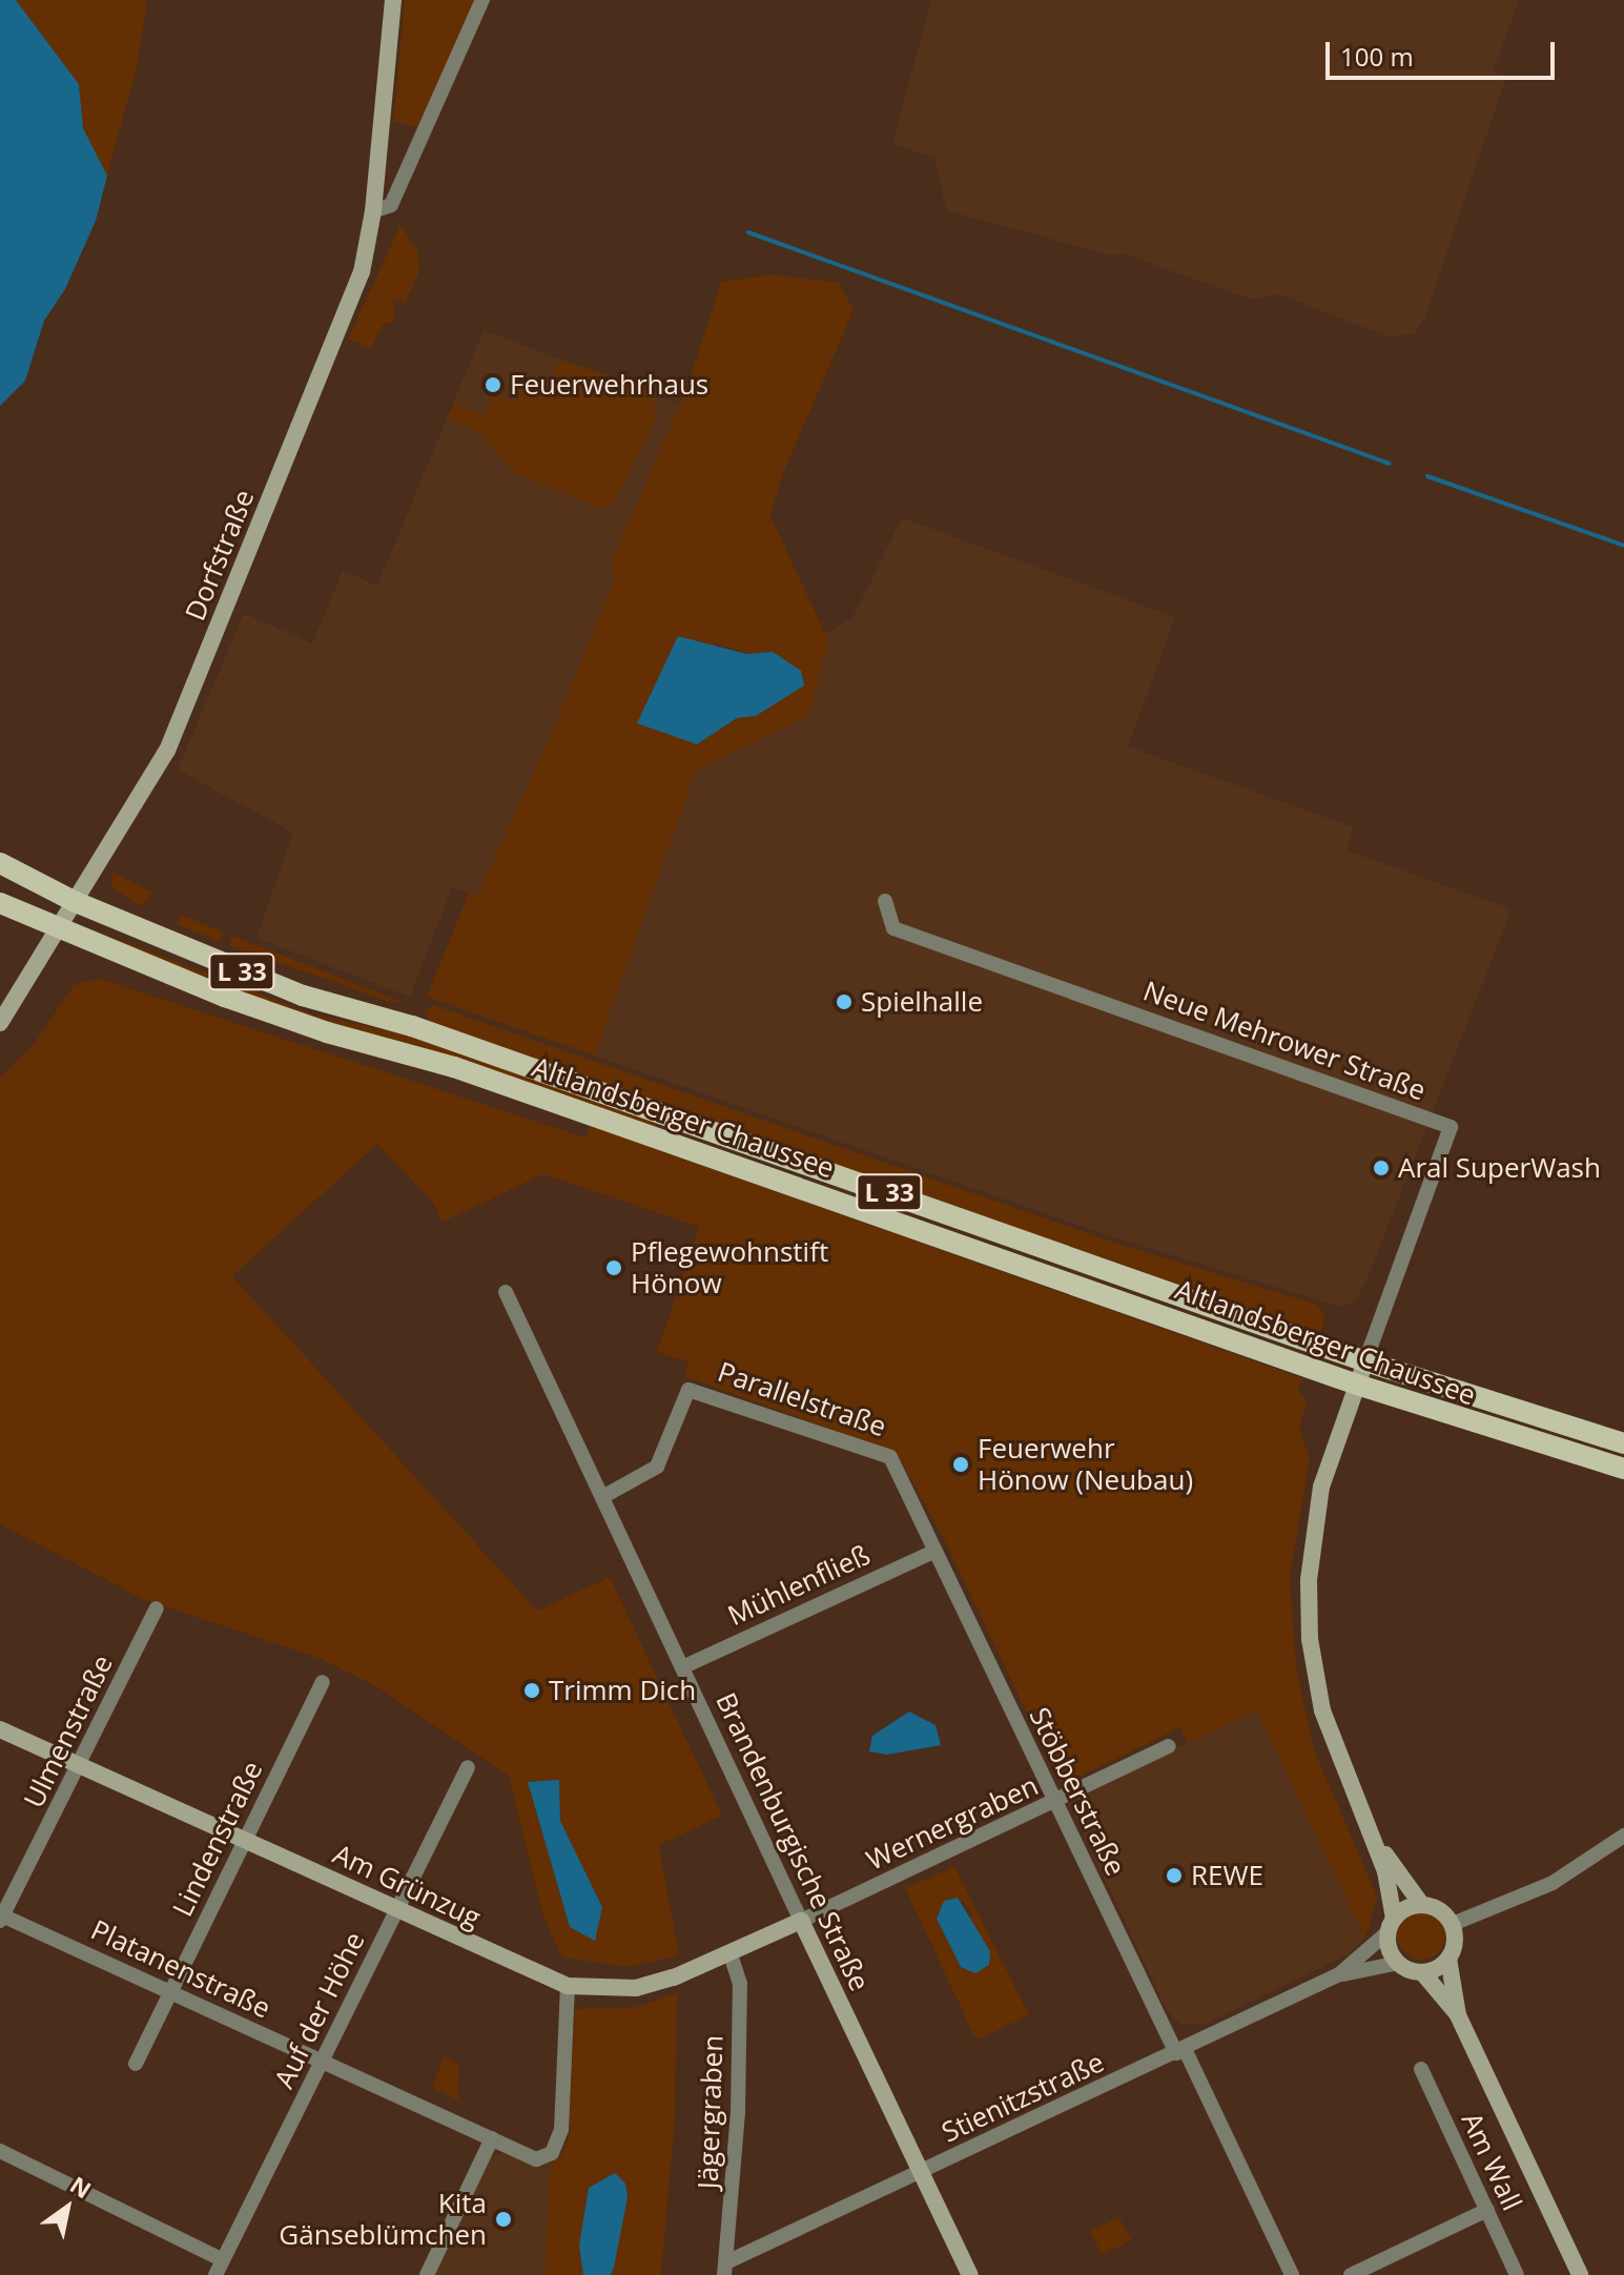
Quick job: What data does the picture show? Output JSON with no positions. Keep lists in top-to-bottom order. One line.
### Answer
{"streets":{"main road":["Dorfstraße","L 33","Altlandsberger Chaussee","Brandenburgische Straße","Am Grünzug"],"street":["Neue Mehrower Straße","Parallelstraße","Mühlenfließ","Ulmenstraße","Stöbberstraße","Wernergraben","Lindenstraße","Platanenstraße","Auf der Höhe","Stienitzstraße","Jägergraben","Am Wall"]},"crossings":[["Dorfstraße","L 33"],["Dorfstraße","Altlandsberger Chaussee"],["L 33","Altlandsberger Chaussee"],["Neue Mehrower Straße","Altlandsberger Chaussee"],["Parallelstraße","Mühlenfließ"],["Parallelstraße","Stöbberstraße"],["Parallelstraße","Brandenburgische Straße"],["Mühlenfließ","Stöbberstraße"],["Mühlenfließ","Brandenburgische Straße"],["Ulmenstraße","Am Grünzug"],["Ulmenstraße","Platanenstraße"],["Stöbberstraße","Wernergraben"],["Stöbberstraße","Stienitzstraße"],["Wernergraben","Brandenburgische Straße"],["Wernergraben","Am Grünzug"],["Lindenstraße","Am Grünzug"],["Lindenstraße","Platanenstraße"],["Brandenburgische Straße","Am Grünzug"],["Brandenburgische Straße","Stienitzstraße"],["Am Grünzug","Platanenstraße"],["Am Grünzug","Auf der Höhe"],["Am Grünzug","Jägergraben"],["Platanenstraße","Auf der Höhe"],["Stienitzstraße","Jägergraben"]],"places":["Feuerwehrhaus","Spielhalle","Aral SuperWash","Pflegewohnstift Hönow","Feuerwehr Hönow (Neubau)","Trimm Dich","REWE","Kita Gänseblümchen"],"scale_bar":"100 m","north":"top right"}
